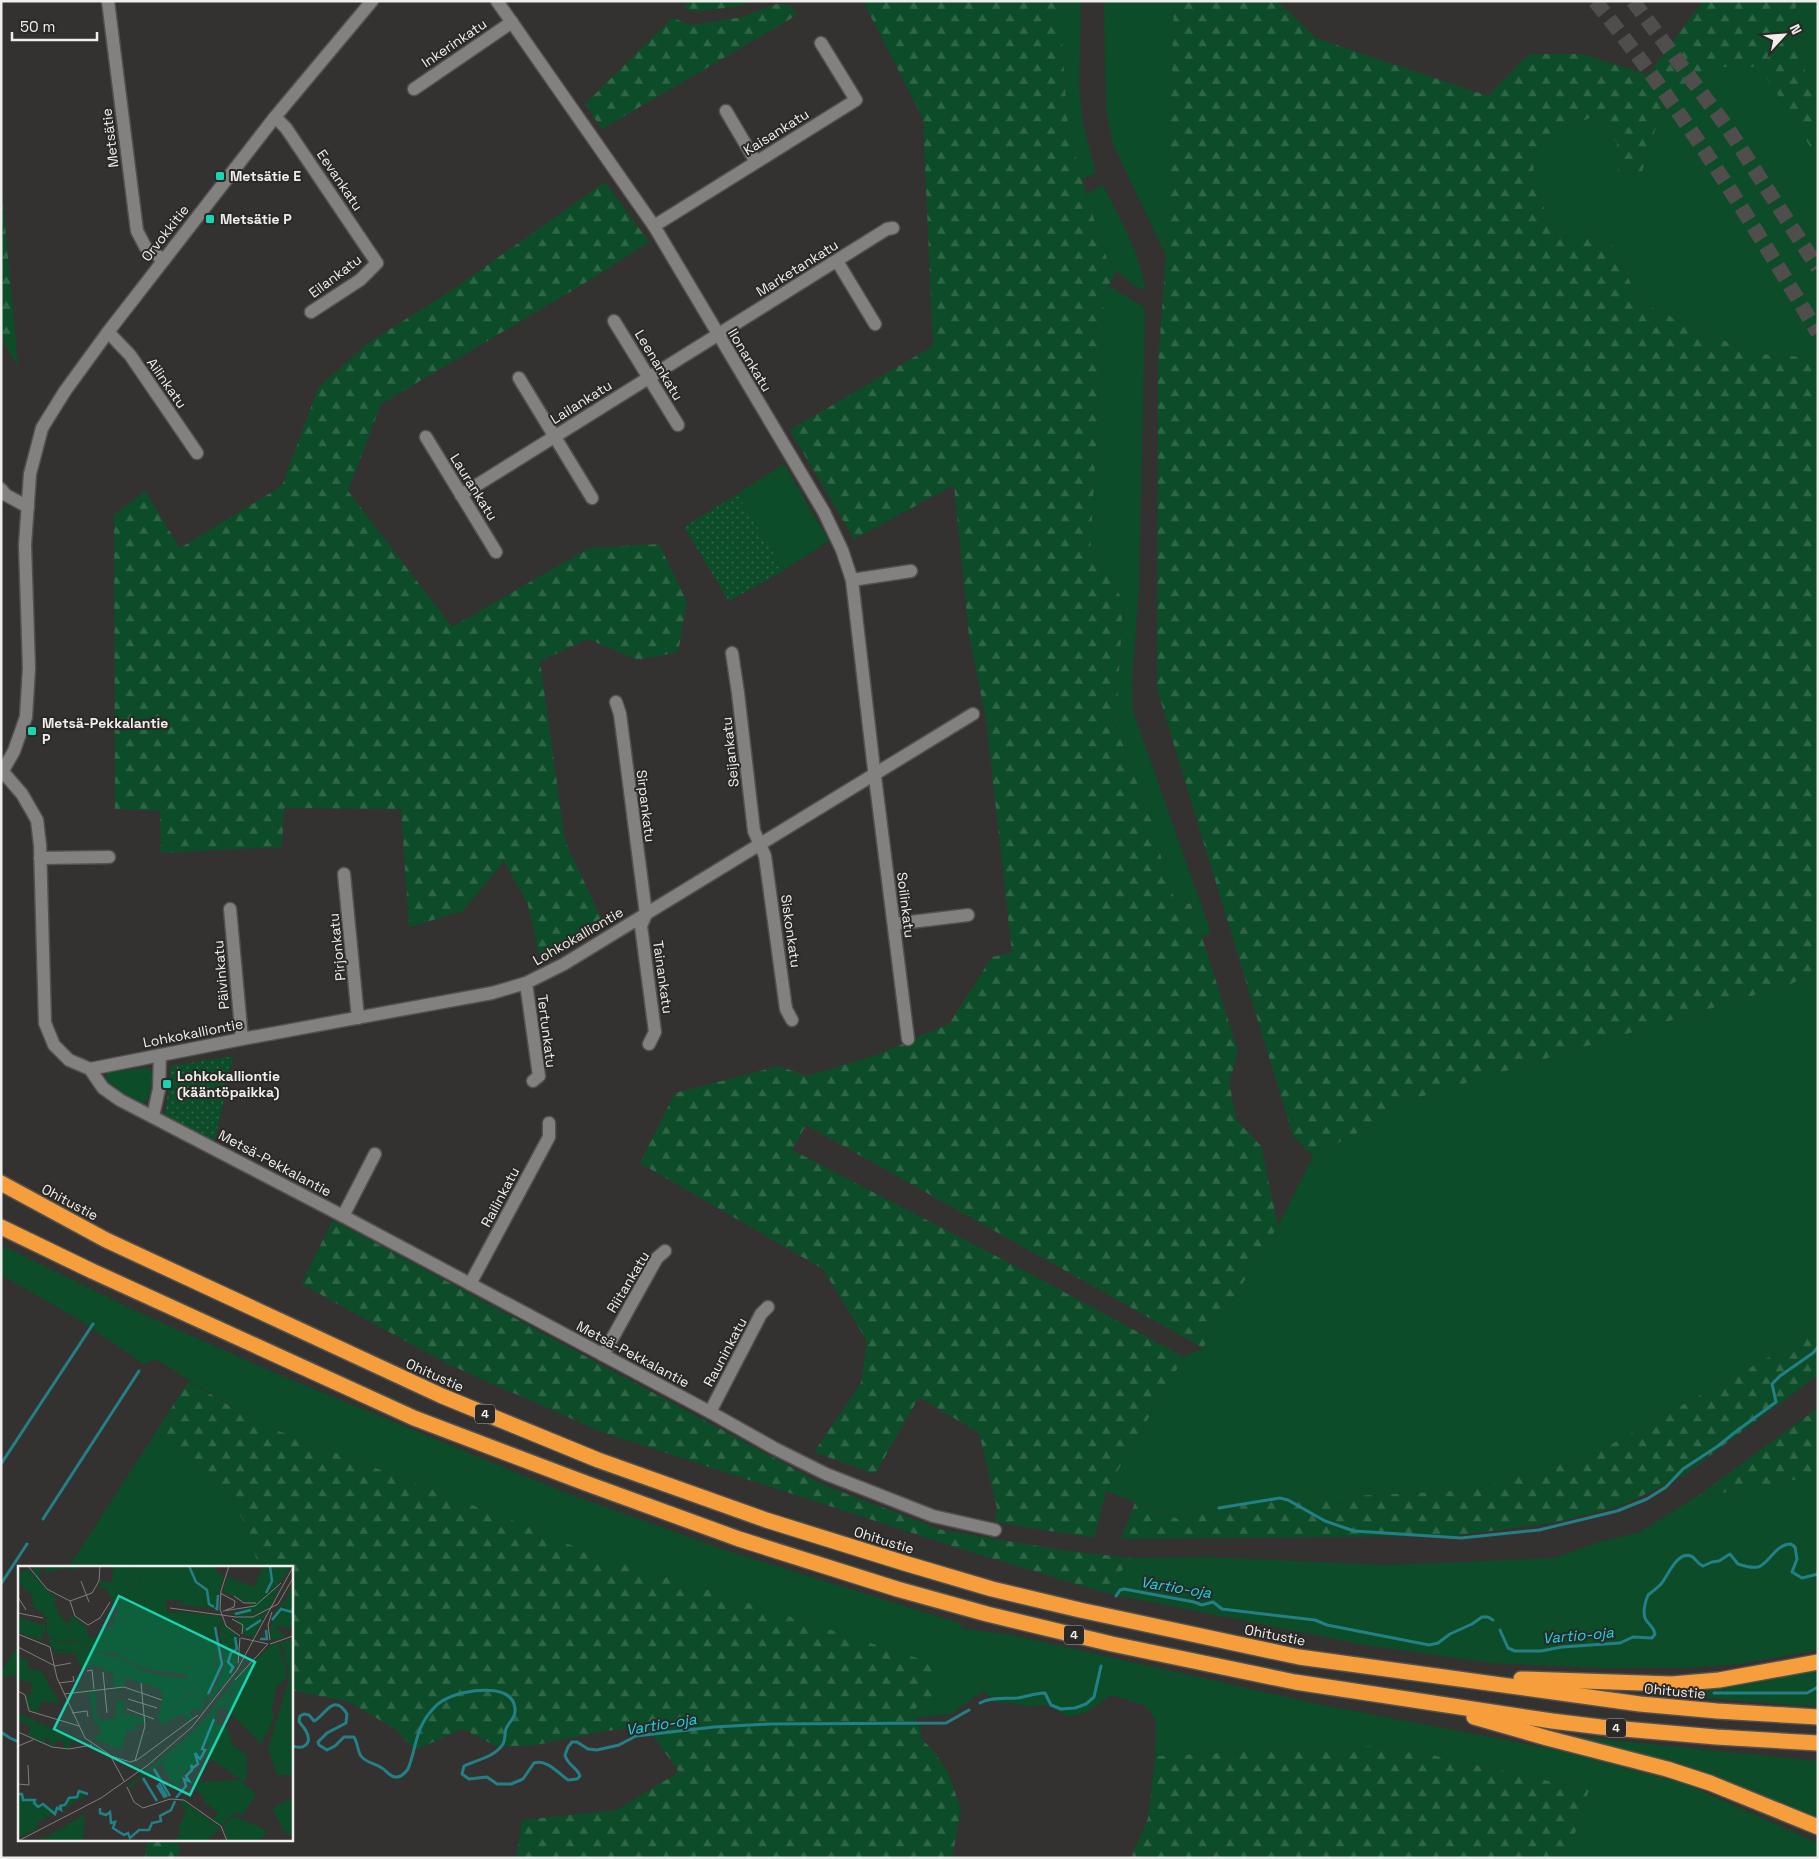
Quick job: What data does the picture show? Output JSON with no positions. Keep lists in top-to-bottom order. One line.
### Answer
{"streets":{"highway":["Ohitustie","4"],"street":["Inkerinkatu","Kaisankatu","Metsätie","Eevankatu","Orvokkitie","Marketankatu","Eilankatu","Ilonankatu","Leenankatu","Ailinkatu","Lailankatu","Laurankatu","Seijankatu","Sirpankatu","Soilinkatu","Siskonkatu","Lohkokalliontie","Pirjonkatu","Päivinkatu","Tainankatu","Tertunkatu","Metsä-Pekkalantie","Railinkatu","Riitankatu","Rauninkatu"]},"crossings":[["Inkerinkatu","Ilonankatu"],["Kaisankatu","Ilonankatu"],["Metsätie","Orvokkitie"],["Eevankatu","Orvokkitie"],["Eevankatu","Eilankatu"],["Orvokkitie","Ailinkatu"],["Orvokkitie","Metsä-Pekkalantie"],["Marketankatu","Ilonankatu"],["Marketankatu","Lailankatu"],["Ilonankatu","Lailankatu"],["Ilonankatu","Soilinkatu"],["Ilonankatu","Lohkokalliontie"],["Leenankatu","Lailankatu"],["Lailankatu","Laurankatu"],["Seijankatu","Siskonkatu"],["Seijankatu","Lohkokalliontie"],["Sirpankatu","Lohkokalliontie"],["Sirpankatu","Tainankatu"],["Soilinkatu","Lohkokalliontie"],["Siskonkatu","Lohkokalliontie"],["Lohkokalliontie","Pirjonkatu"],["Lohkokalliontie","Päivinkatu"],["Lohkokalliontie","Tainankatu"],["Lohkokalliontie","Tertunkatu"],["Lohkokalliontie","Metsä-Pekkalantie"],["Metsä-Pekkalantie","Railinkatu"],["Metsä-Pekkalantie","Riitankatu"],["Metsä-Pekkalantie","Rauninkatu"]],"water":["Vartio-oja"],"places":{"transit":["Metsätie E","Metsätie P","Metsä-Pekkalantie P","Lohkokalliontie (kääntöpaikka)"]},"scale_bar":"50 m","north":"top right"}
